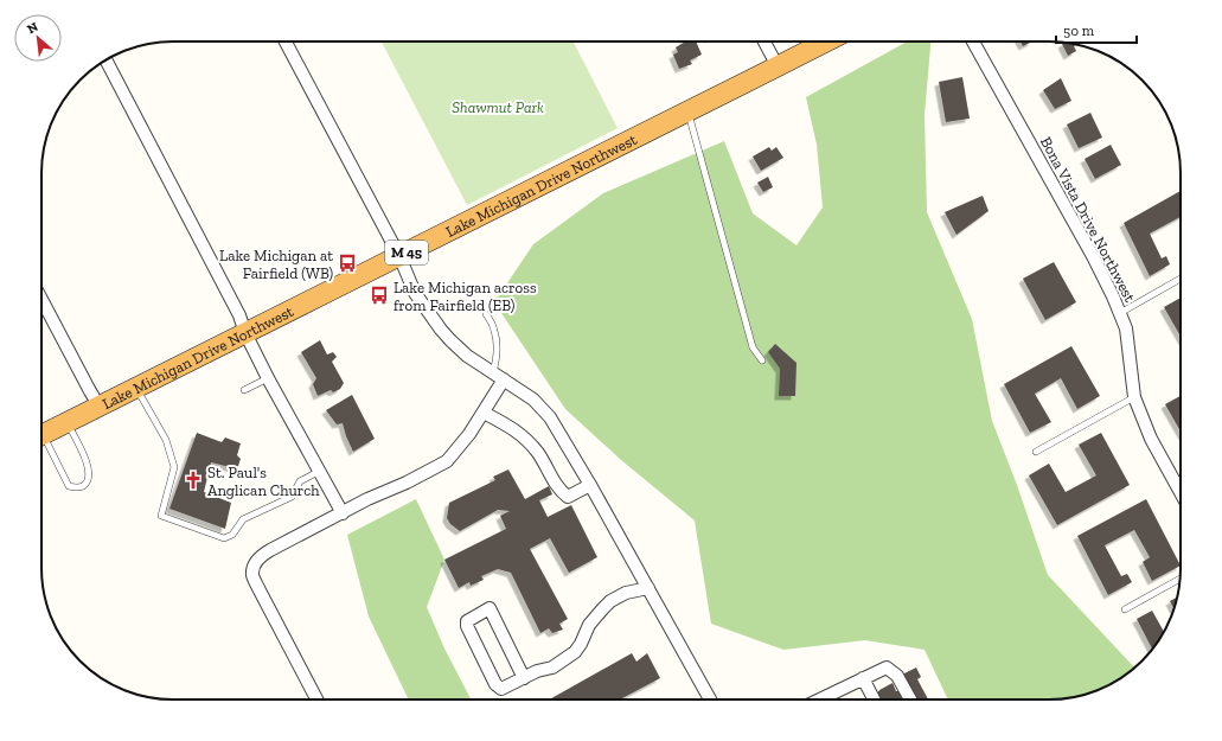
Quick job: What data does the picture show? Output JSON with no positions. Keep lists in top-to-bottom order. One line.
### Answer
{"streets":{"highway":["Lake Michigan Drive Northwest","M 45"],"street":["Bona Vista Drive Northwest"]},"parks":["Shawmut Park"],"places":{"bus stop":["Lake Michigan at Fairfield (WB)","Lake Michigan across from Fairfield (EB)"],"church":["St. Paul's Anglican Church"]},"scale_bar":"50 m","north":"top left"}
